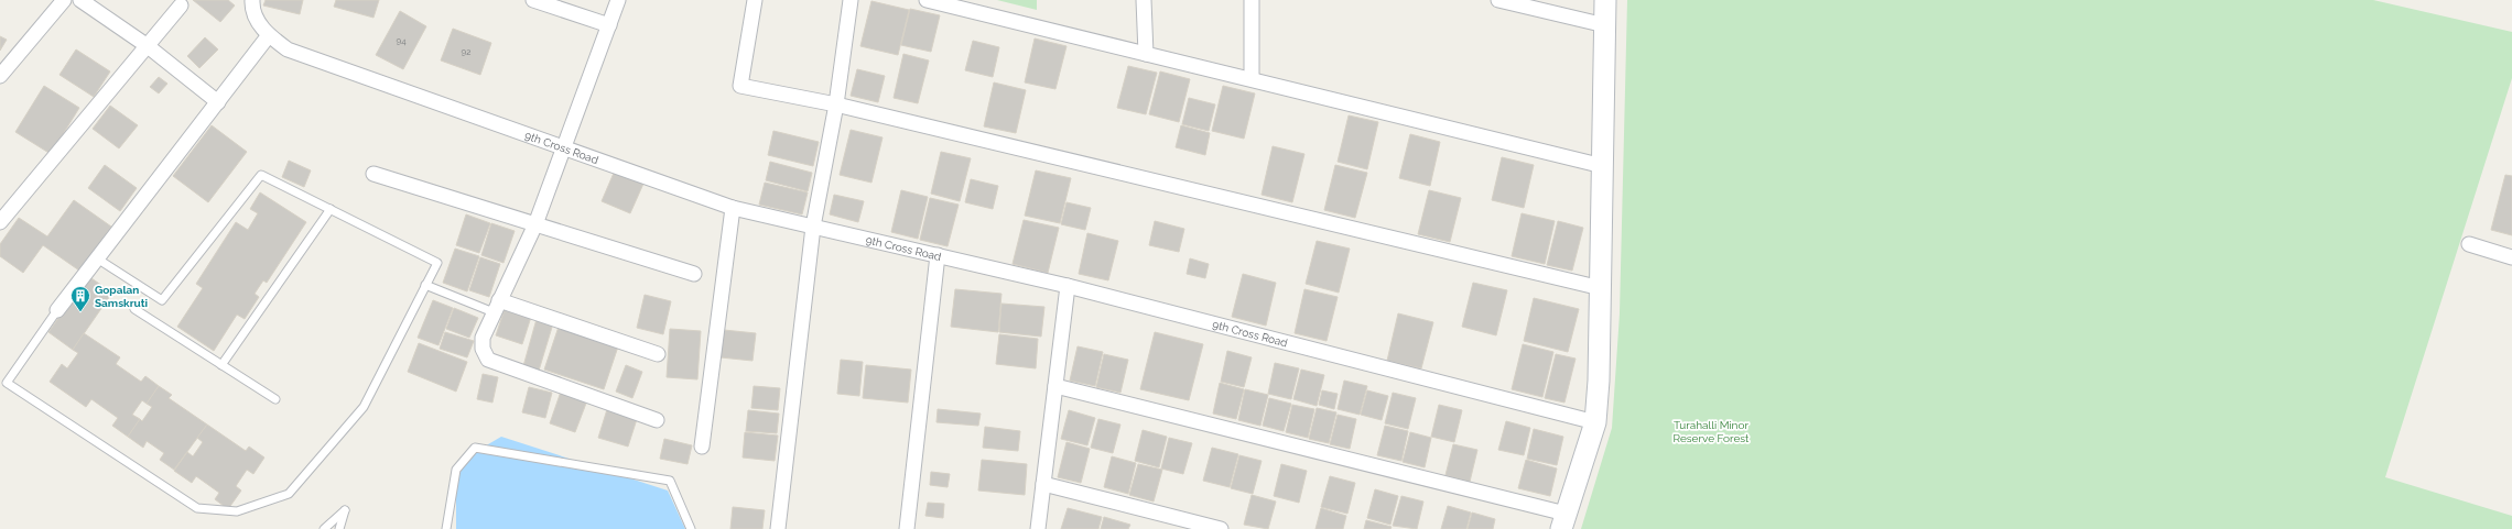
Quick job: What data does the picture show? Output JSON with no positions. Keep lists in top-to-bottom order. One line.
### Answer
{"streets":{"street":["9th Cross Road"]},"parks":["Turahalli Minor Reserve Forest"],"places":{"building":["Gopalan Samskruti"]},"house_numbers":["94","92"]}
